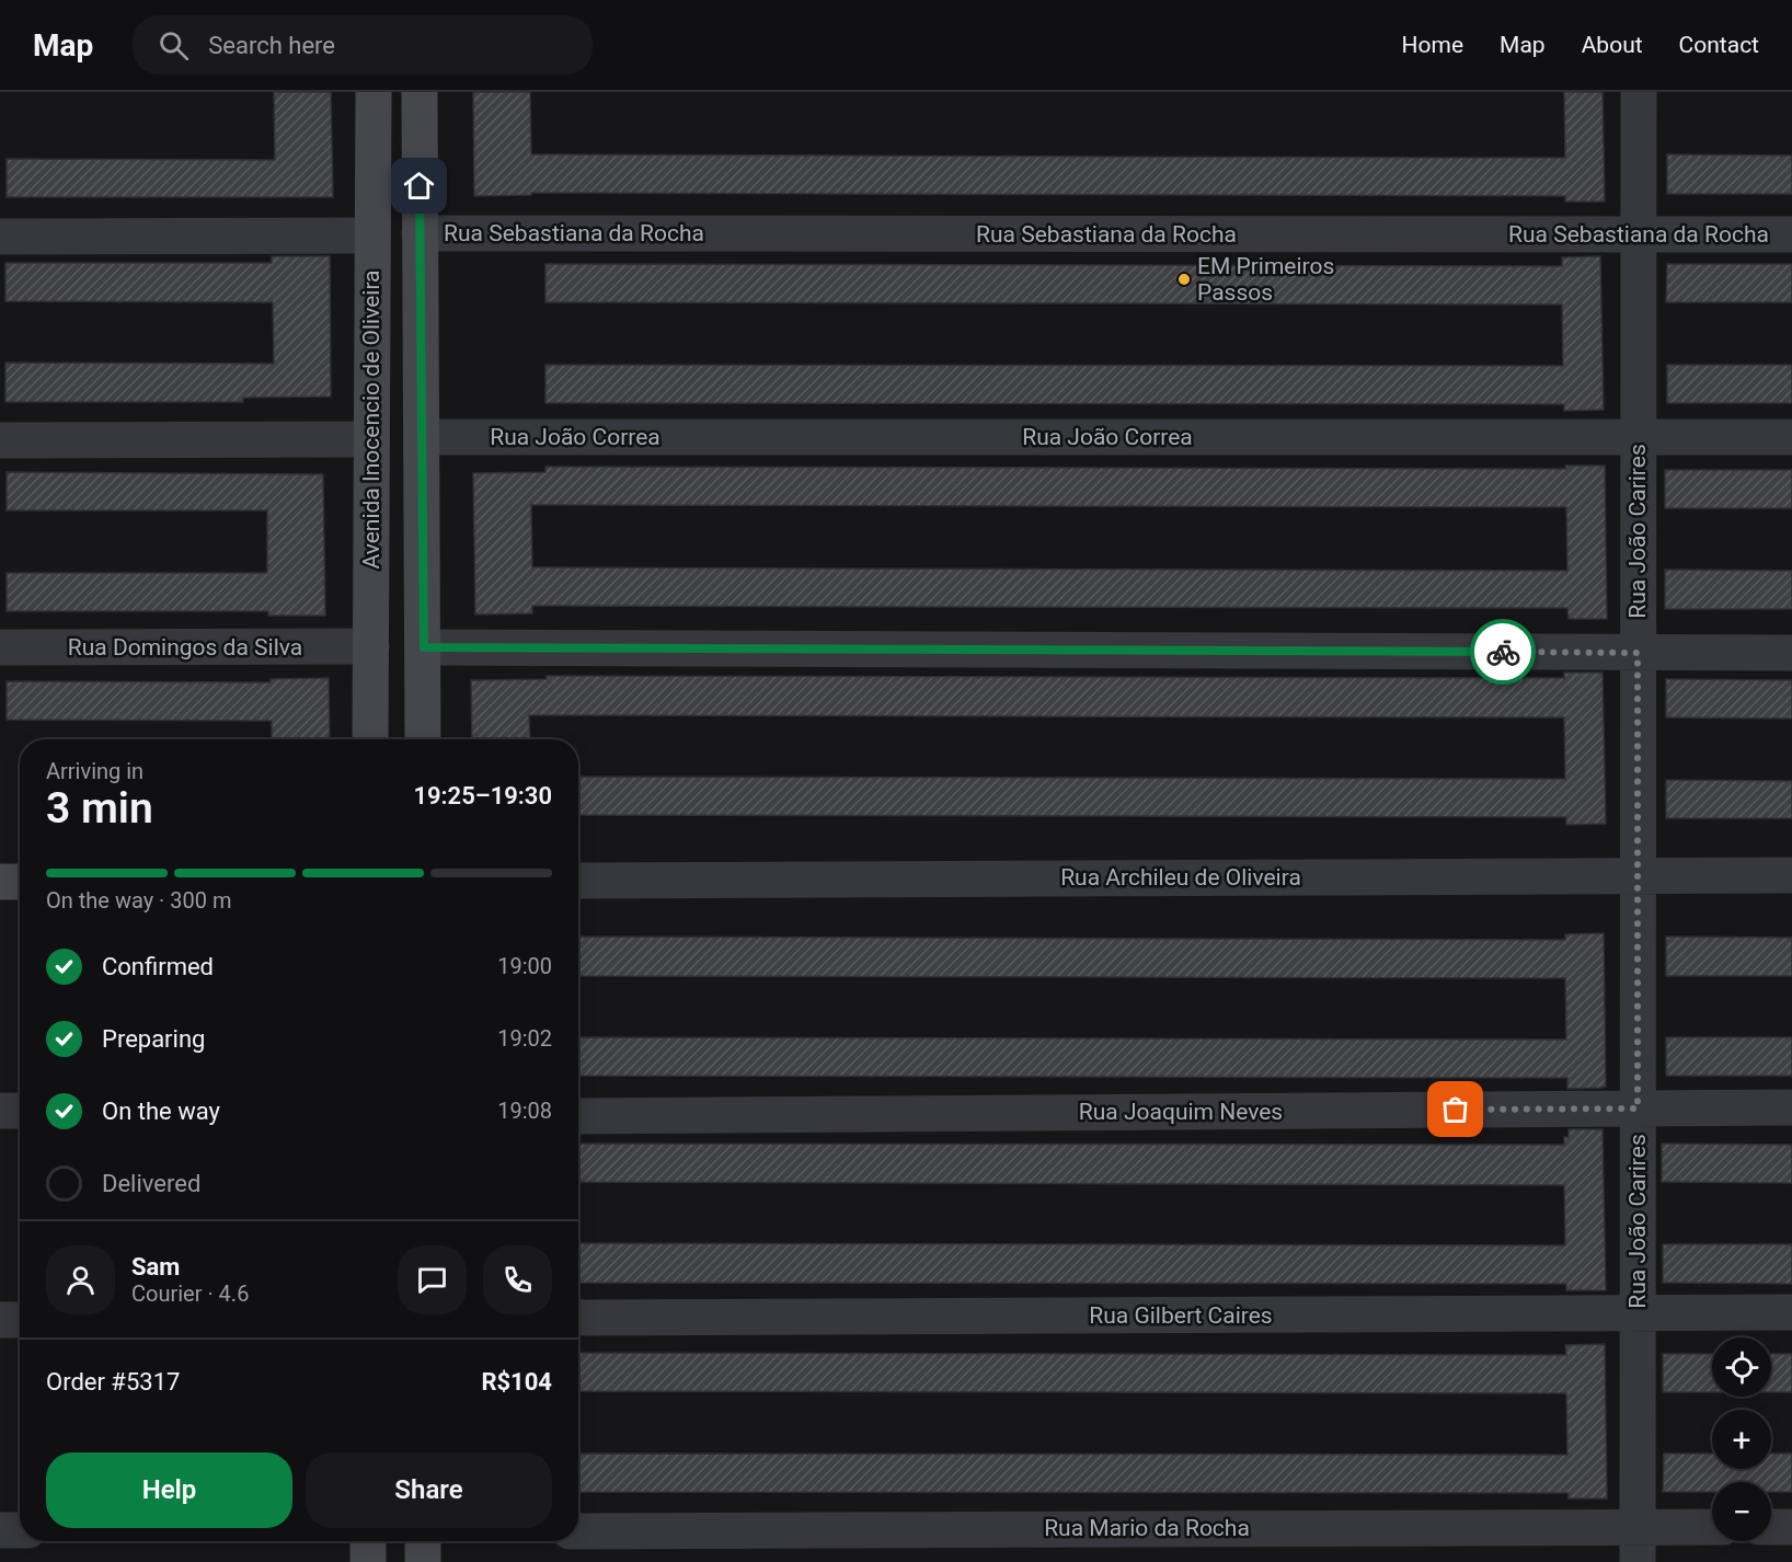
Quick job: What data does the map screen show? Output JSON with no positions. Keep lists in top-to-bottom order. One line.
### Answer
{"streets":{"street":["Rua Sebastiana da Rocha","Avenida Inocencio de Oliveira","Rua João Correa","Rua João Carires","Rua Domingos da Silva","Rua Archileu de Oliveira","Rua Joaquim Neves","Rua Gilbert Caires","Rua Mario da Rocha"]},"crossings":[["Rua Sebastiana da Rocha","Rua João Carires"],["Avenida Inocencio de Oliveira","Rua Domingos da Silva"],["Rua João Correa","Rua João Carires"],["Rua João Carires","Rua Archileu de Oliveira"],["Rua João Carires","Rua Joaquim Neves"],["Rua João Carires","Rua Gilbert Caires"],["Rua João Carires","Rua Mario da Rocha"]],"places":["EM Primeiros Passos"],"page":{"header":"Map","search":"Search here","nav":["Home","Map","About","Contact"],"heading":["3 min","Arriving in","19:25–19:30"],"panel":["Sam","Courier · 4.6","Order #5317","R$104"],"bar":"On the way · 300 m","list":[["Confirmed","19:00"],["Preparing","19:02"],["On the way","19:08"],"Delivered"],"map_buttons":["+","−"],"buttons":["Help","Share"]}}
